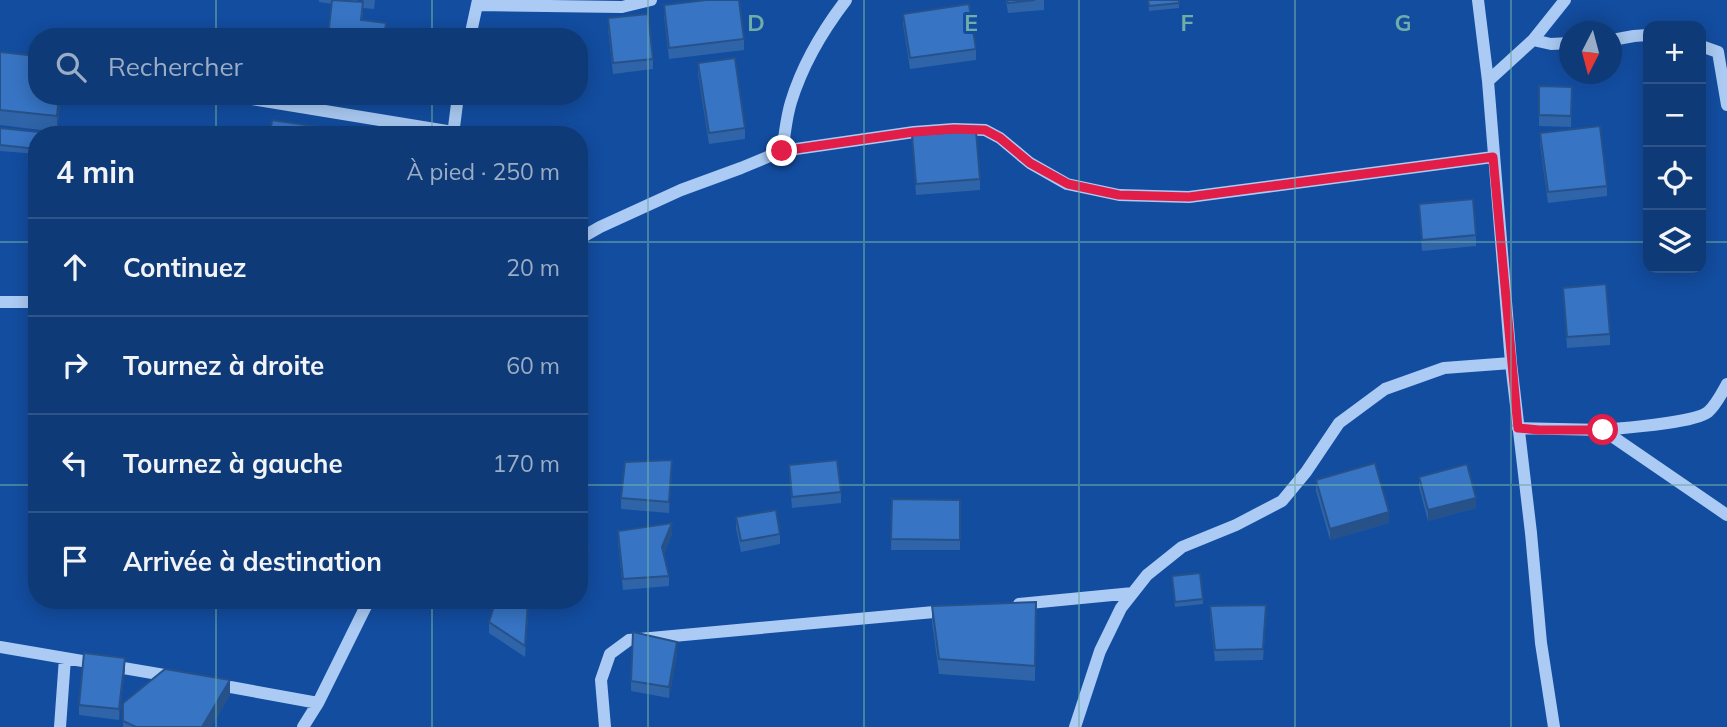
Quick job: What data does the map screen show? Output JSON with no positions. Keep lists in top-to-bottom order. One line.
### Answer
{"north":"bottom","page":{"map_buttons":["+","−"],"search":"Rechercher","heading":["4 min","À pied · 250 m"],"list":[["Continuez","20 m"],["Tournez à droite","60 m"],["Tournez à gauche","170 m"],"Arrivée à destination"]},"grid":{"columns":["D","E","F","G"]}}
